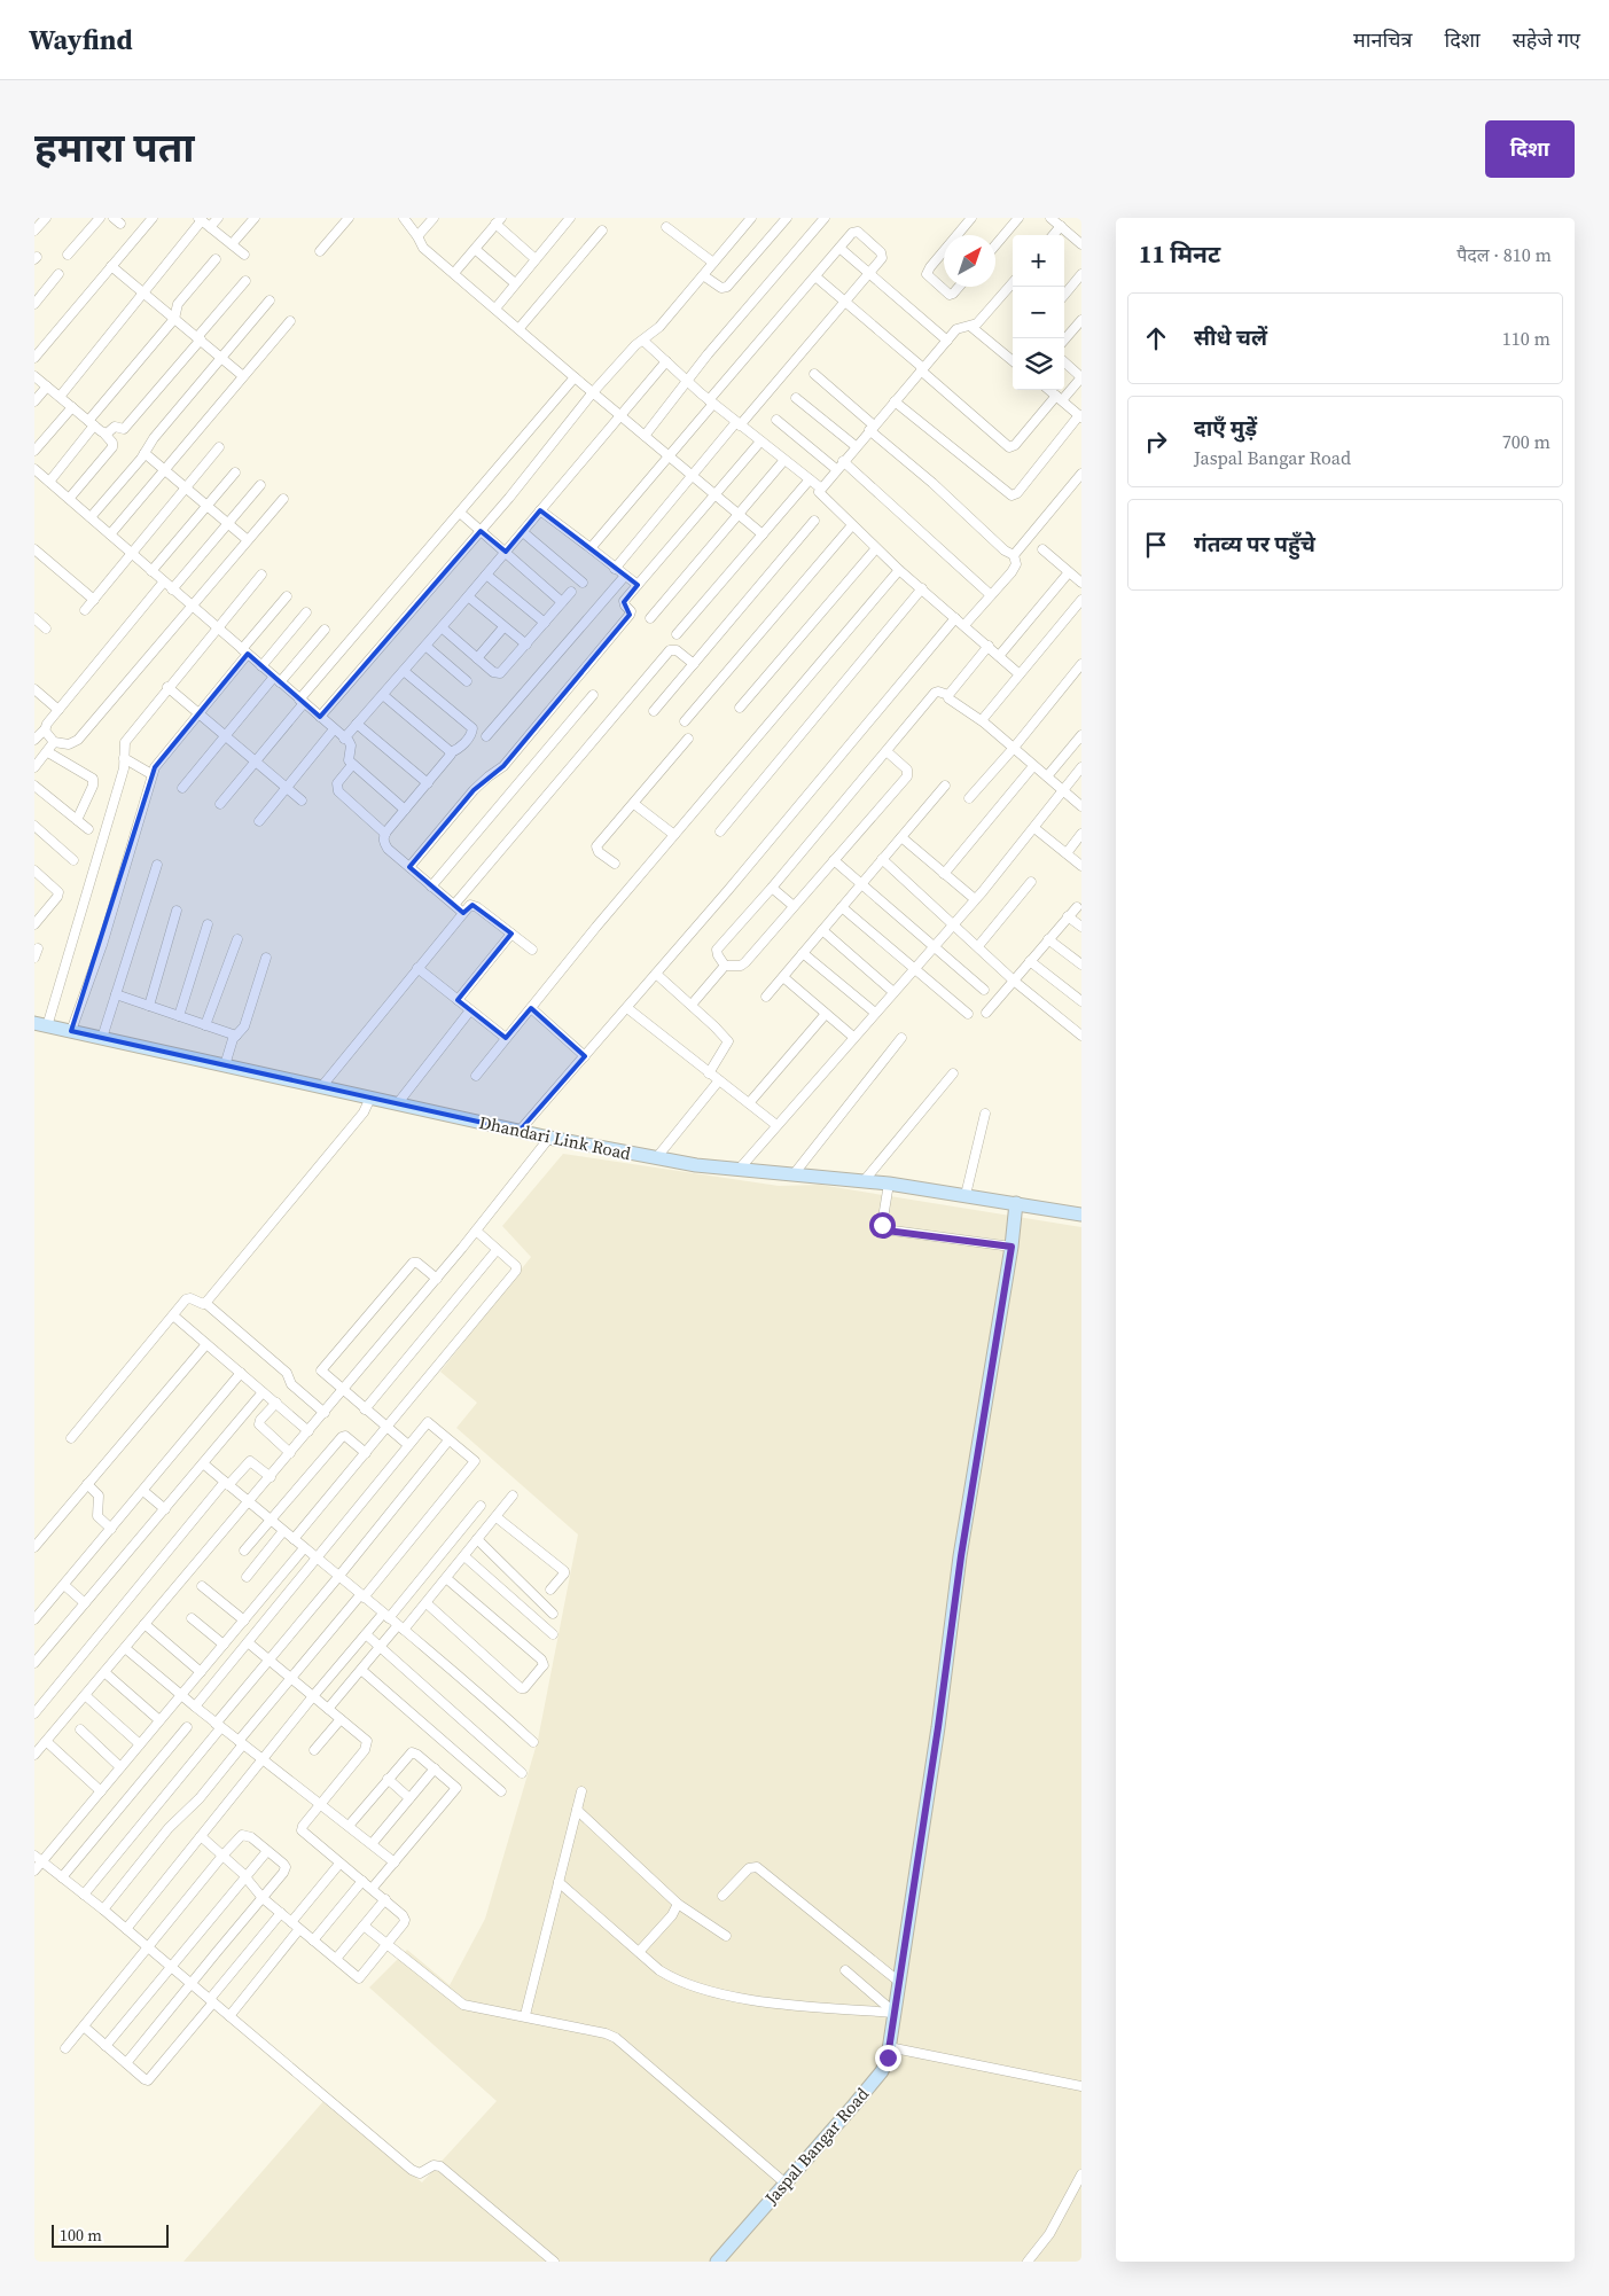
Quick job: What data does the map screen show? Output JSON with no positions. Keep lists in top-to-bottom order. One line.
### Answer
{"streets":{"street":["Dhandari Link Road","Jaspal Bangar Road"]},"crossings":[["Dhandari Link Road","Jaspal Bangar Road"]],"scale_bar":"100 m","north":"top right","page":{"header":"Wayfind","nav":["मानचित्र","दिशा","सहेजे गए"],"title":"हमारा पता","buttons":"दिशा","heading":["11 मिनट","पैदल · 810 m"],"map_buttons":["+","−"],"list":[["सीधे चलें","110 m"],["दाएँ मुड़ें","Jaspal Bangar Road","700 m"],"गंतव्य पर पहुँचे"],"scale":"100 m"}}
